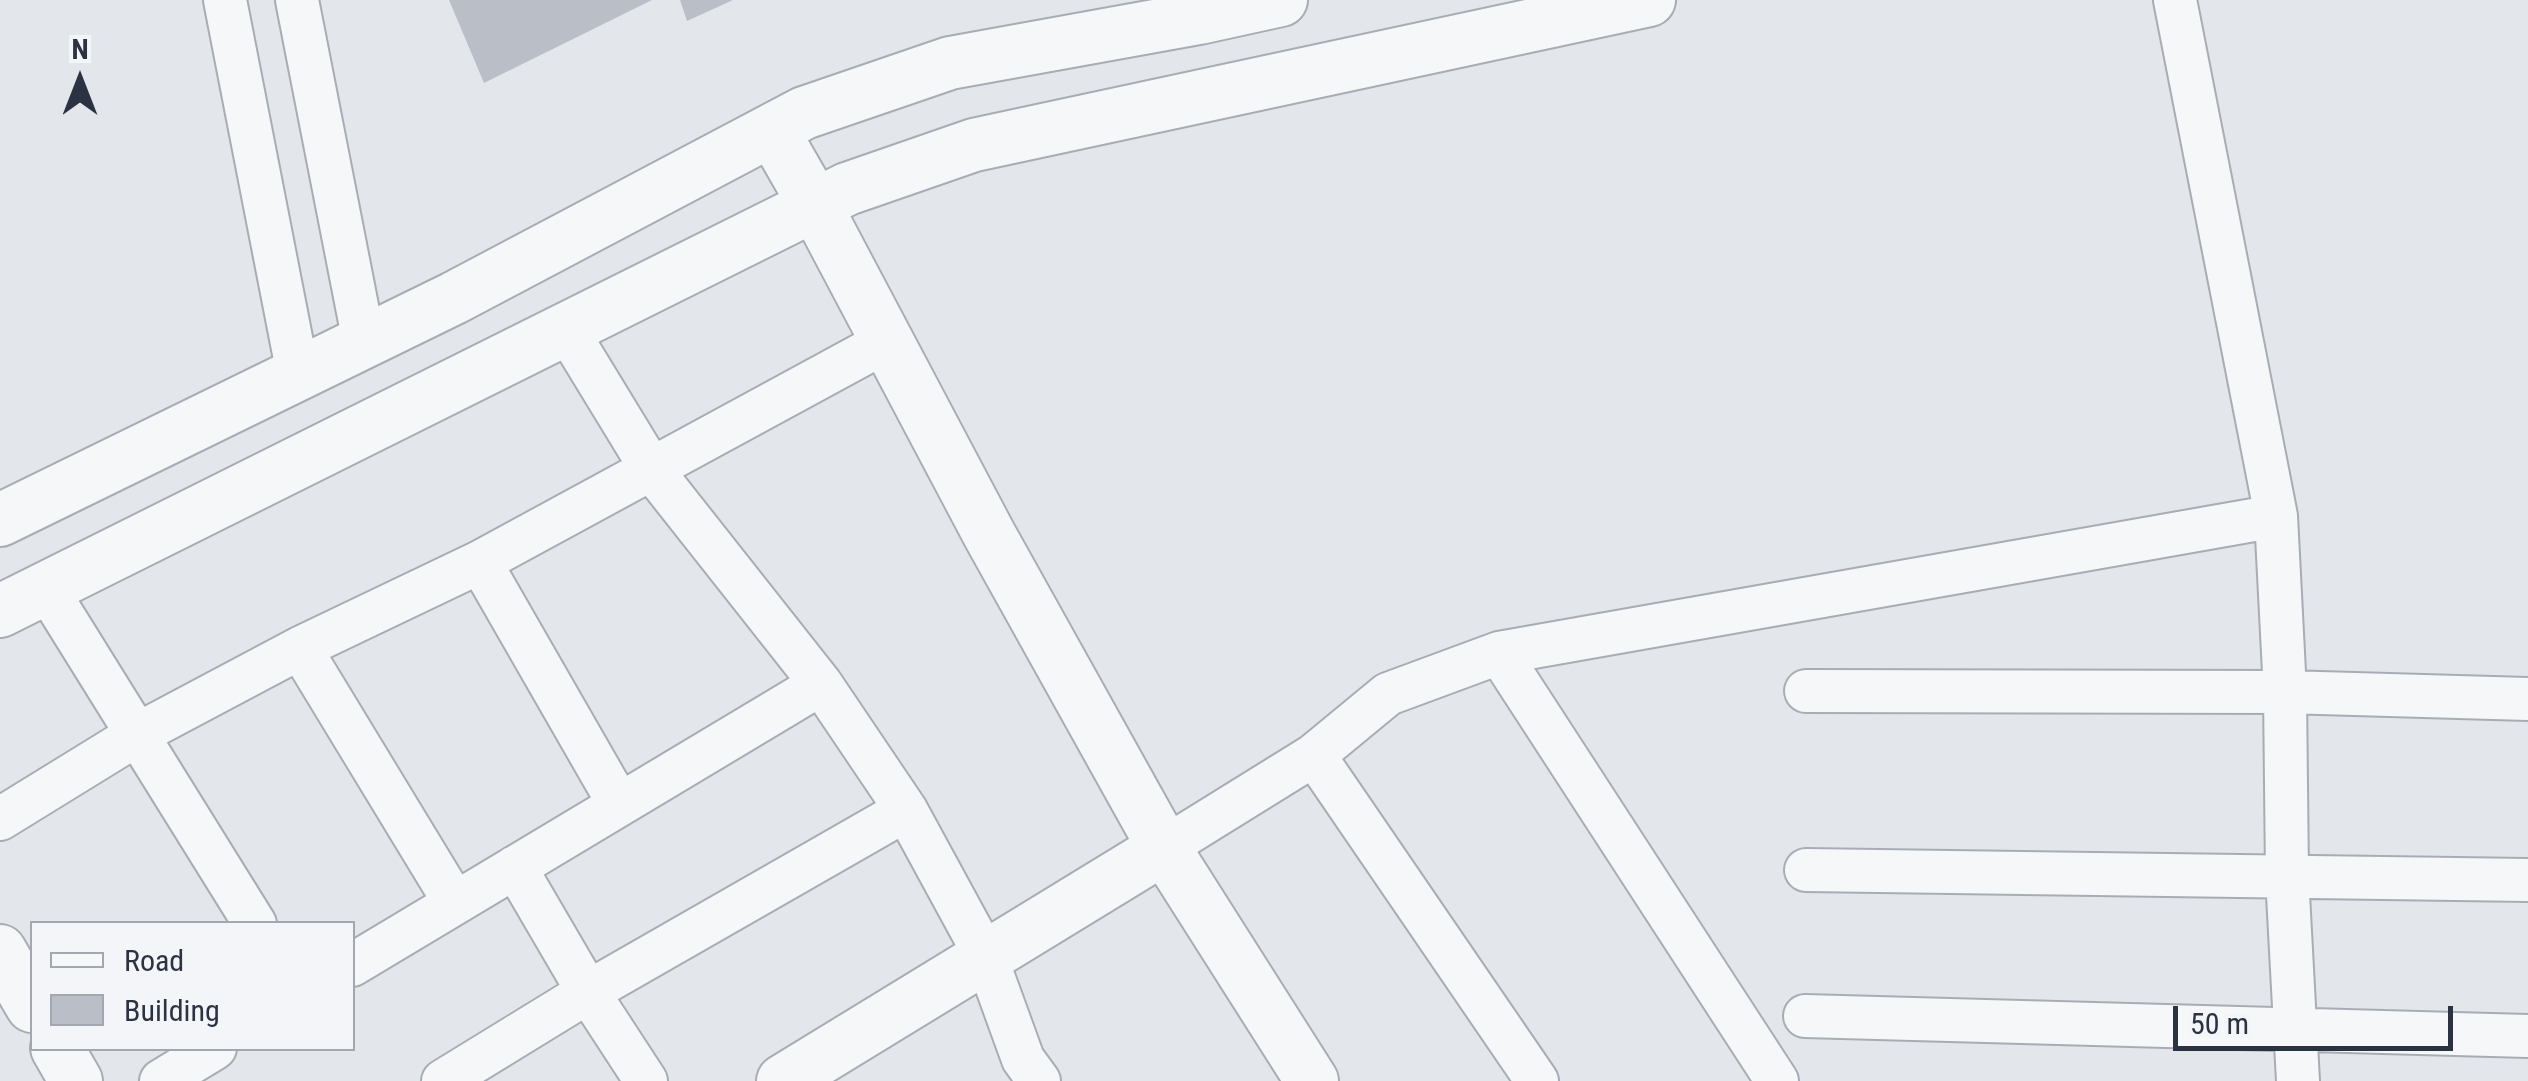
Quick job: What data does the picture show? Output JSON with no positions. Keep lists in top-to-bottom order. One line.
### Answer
{"legend":["Road","Building"],"scale_bar":"50 m","north":"top"}
